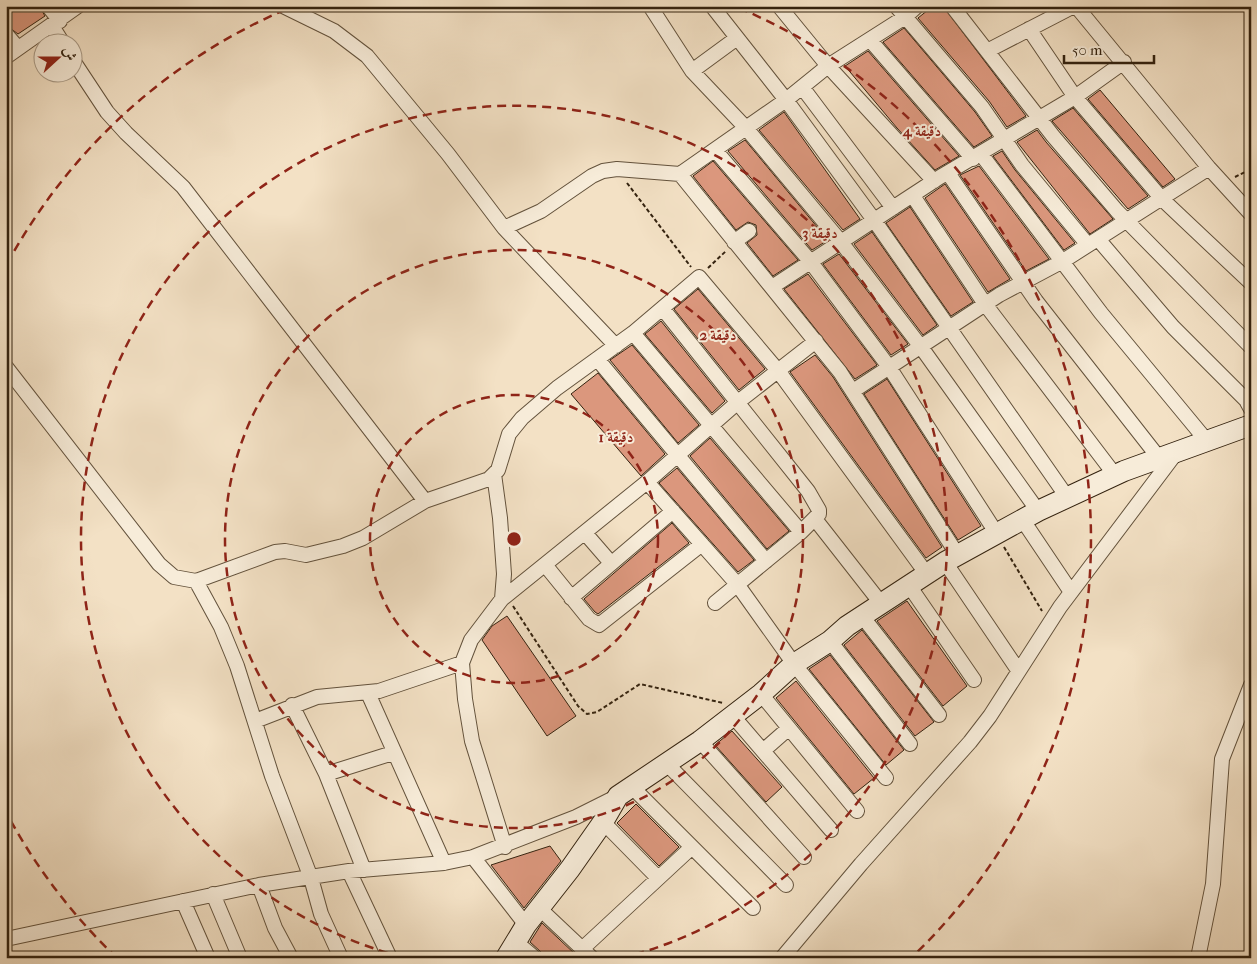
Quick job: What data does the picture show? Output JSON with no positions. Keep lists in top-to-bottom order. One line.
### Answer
{"scale_bar":"50 m","north":"right","rings":["4 دقيقة","3 دقيقة","2 دقيقة","1 دقيقة"]}
